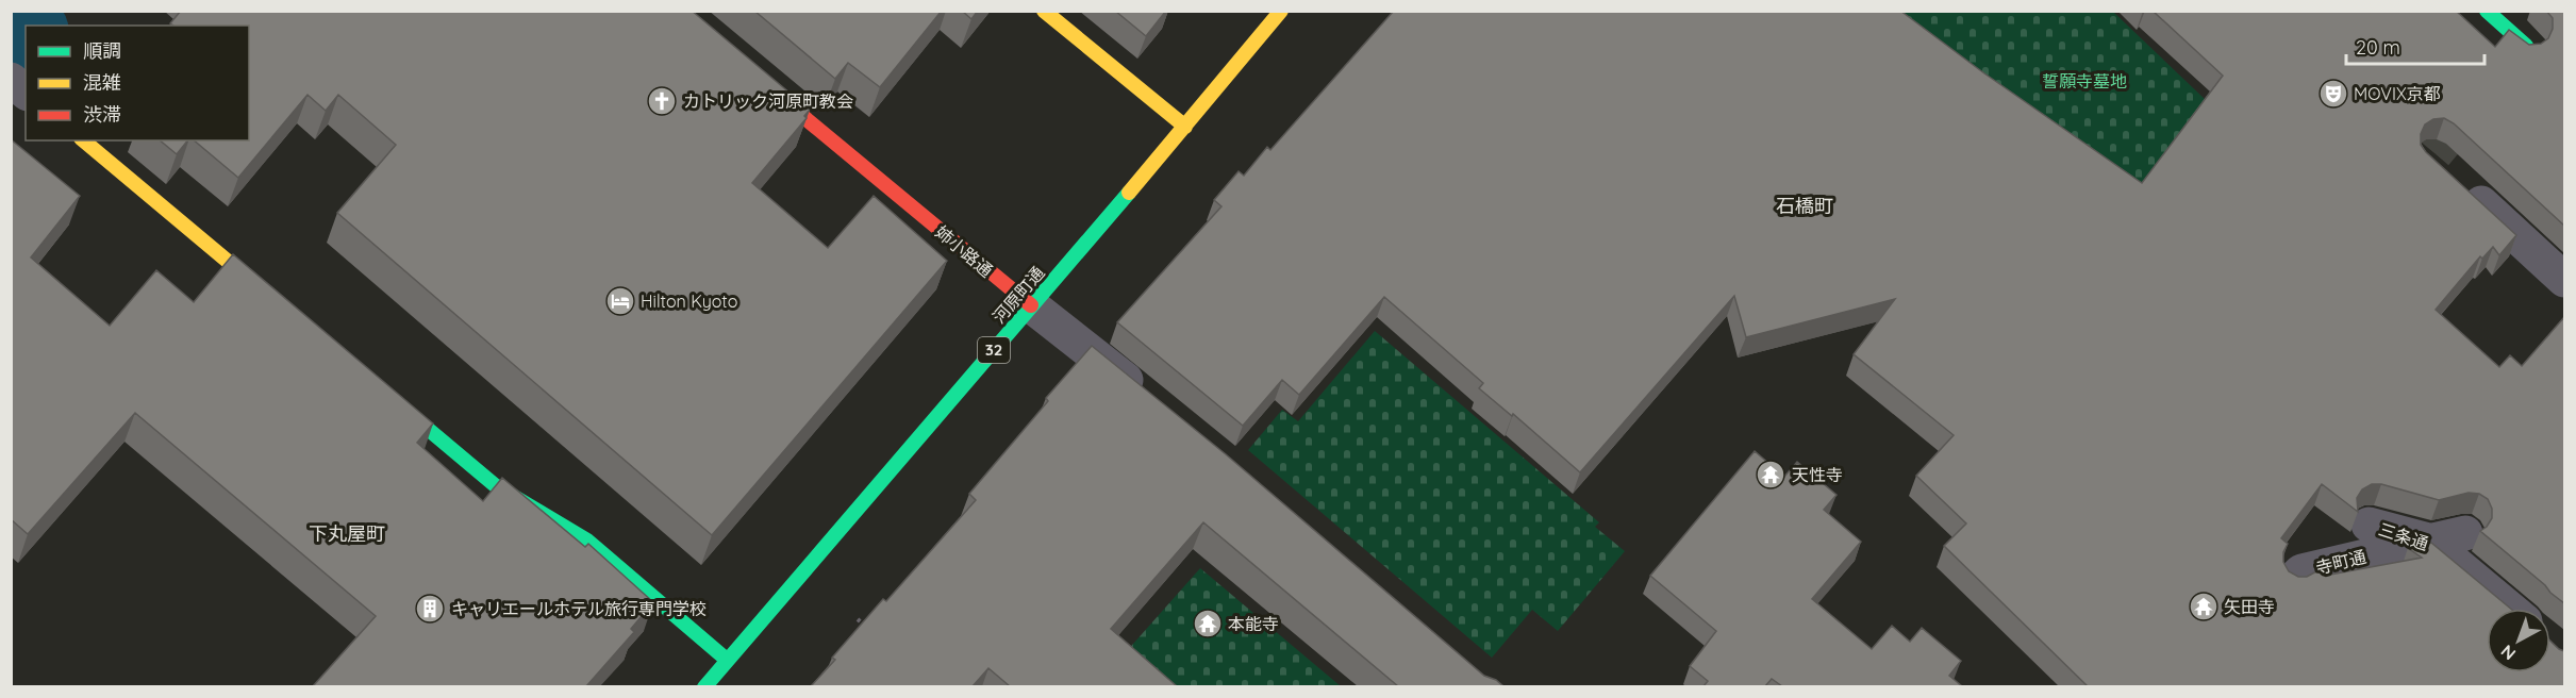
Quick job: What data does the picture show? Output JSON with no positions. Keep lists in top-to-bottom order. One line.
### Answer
{"streets":{"street":["姉小路通","河原町通","32","三条通","寺町通"]},"crossings":[["姉小路通","河原町通"],["三条通","寺町通"]],"districts":["石橋町","下丸屋町"],"parks":["誓願寺墓地"],"places":{"theatre":["MOVIX京都"],"church":["カトリック河原町教会"],"hotel":["Hilton Kyoto"],"temple":["天性寺","矢田寺","本能寺"],"building":["キャリエールホテル旅行専門学校"]},"legend":["順調","混雑","渋滞"],"scale_bar":"20 m","north":"bottom left"}
